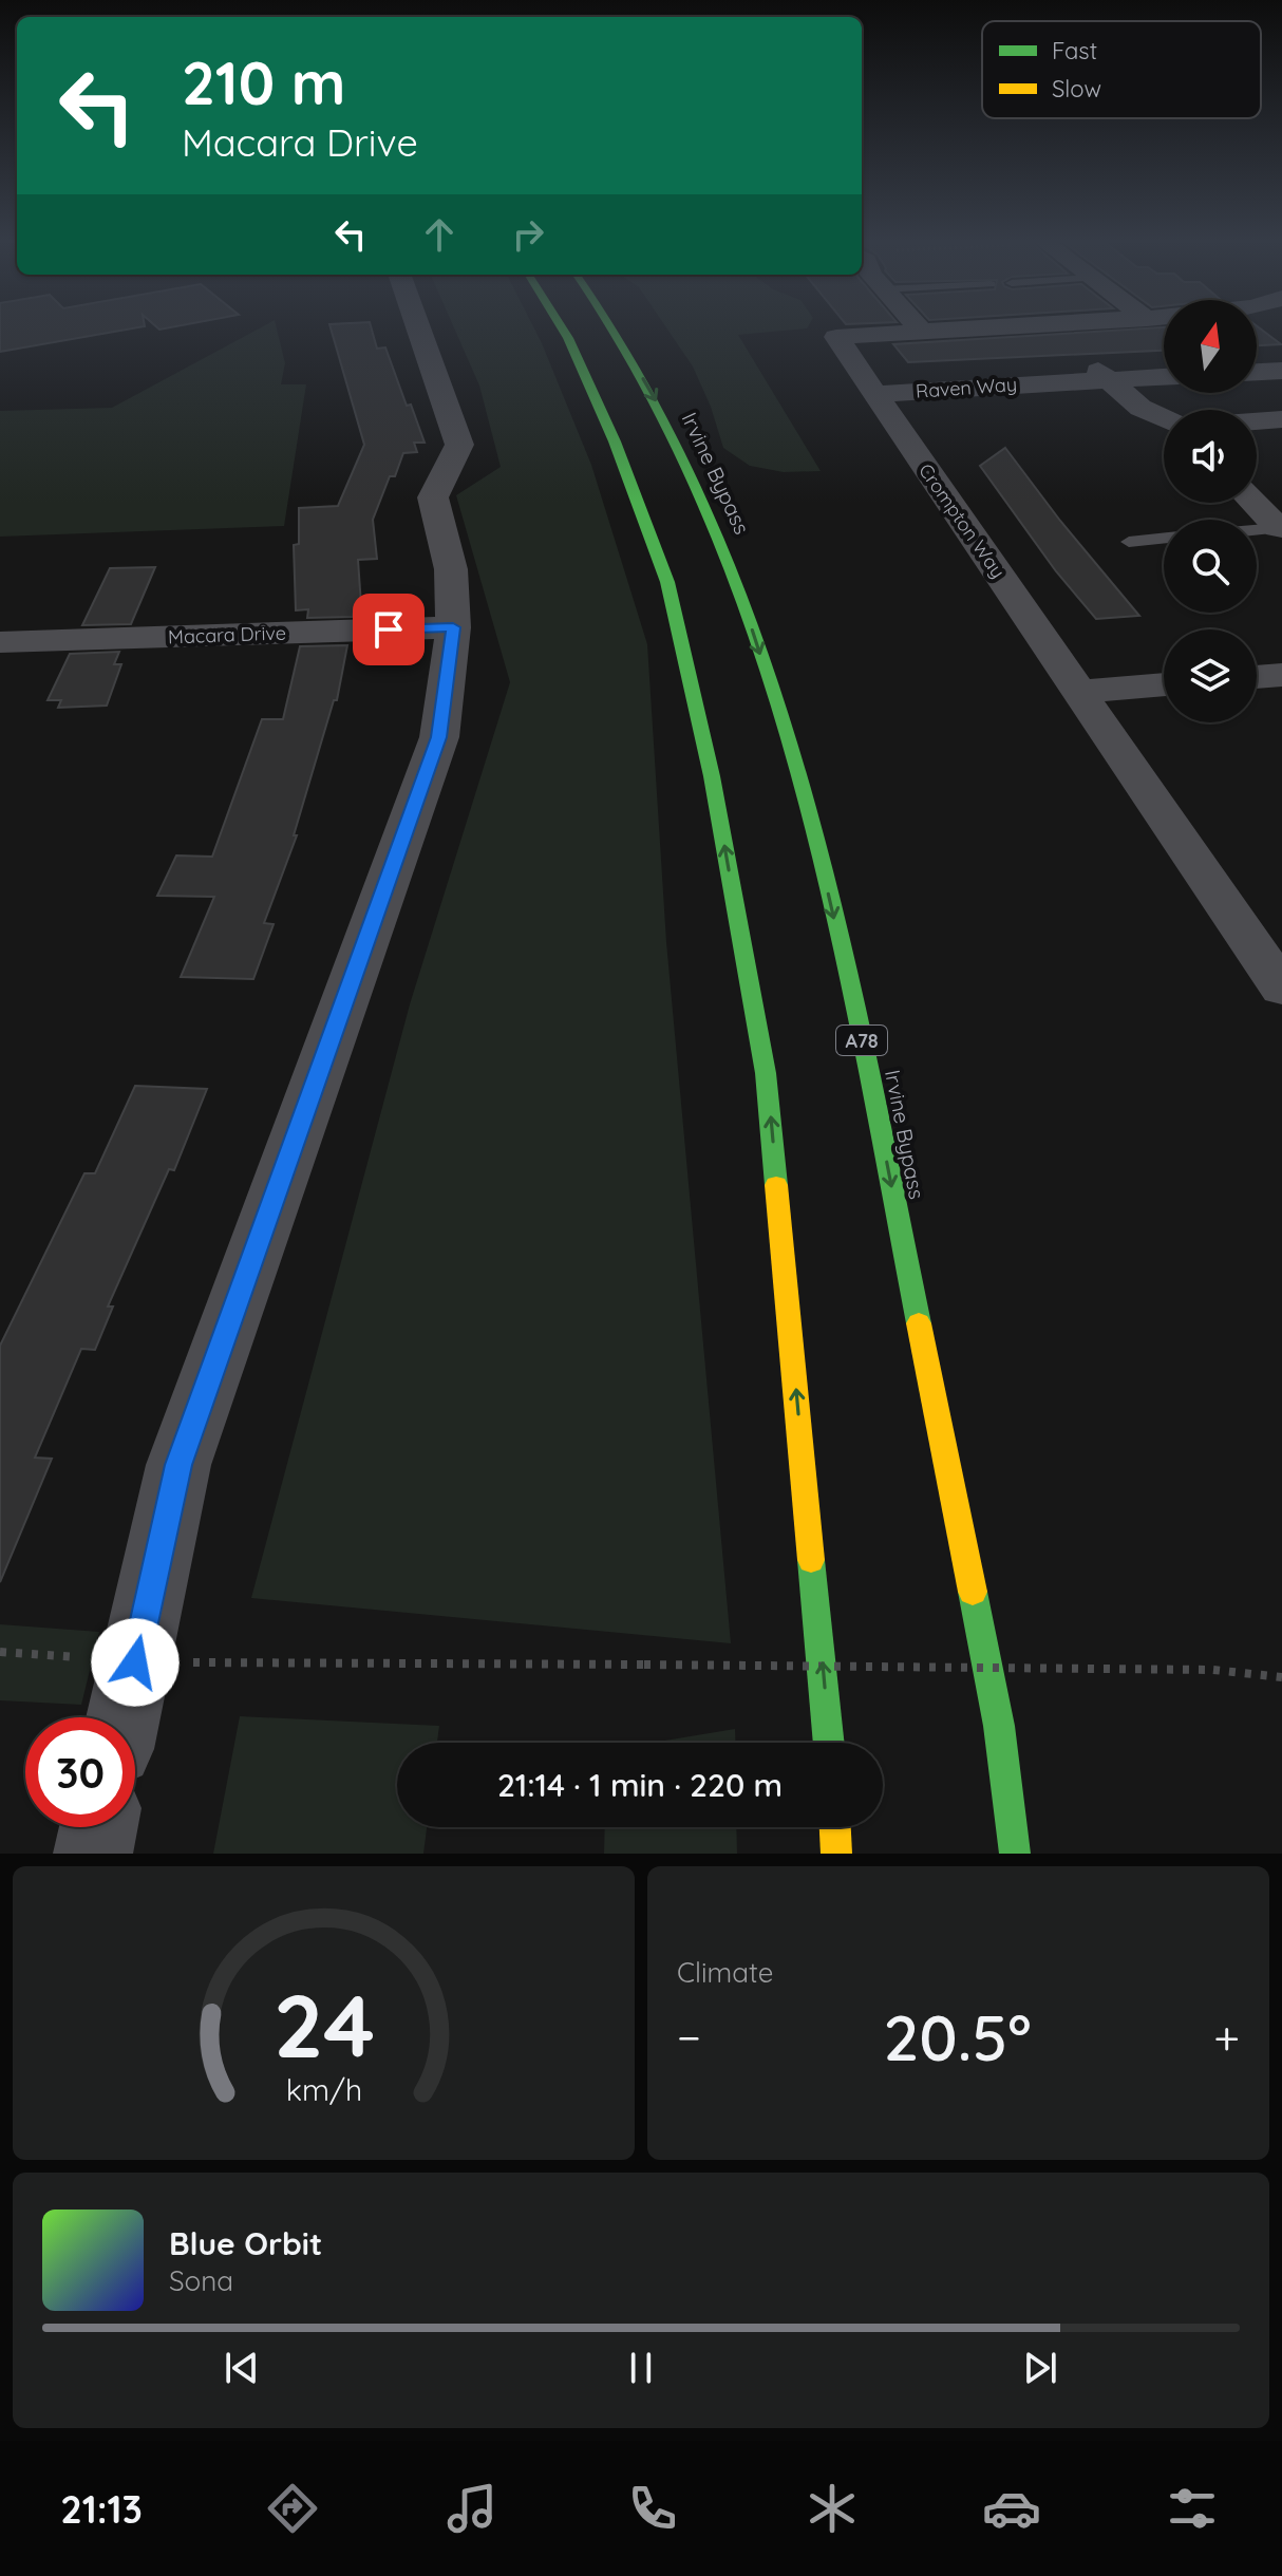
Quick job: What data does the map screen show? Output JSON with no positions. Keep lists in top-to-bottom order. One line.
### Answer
{"streets":{"highway":["Irvine Bypass","A78"],"street":["Raven Way","Crompton Way","Macara Drive"]},"crossings":[["Raven Way","Crompton Way"]],"legend":["Fast","Slow"],"north":"top","page":{"turn":["210 m","Macara Drive"],"limit":"30","trip":"21:14 · 1 min · 220 m","tile":"Climate","heat":["−","20.5°","+"],"song":["Blue Orbit","Sona"],"tabs":"21:13","gauge":["24","km/h"]}}
